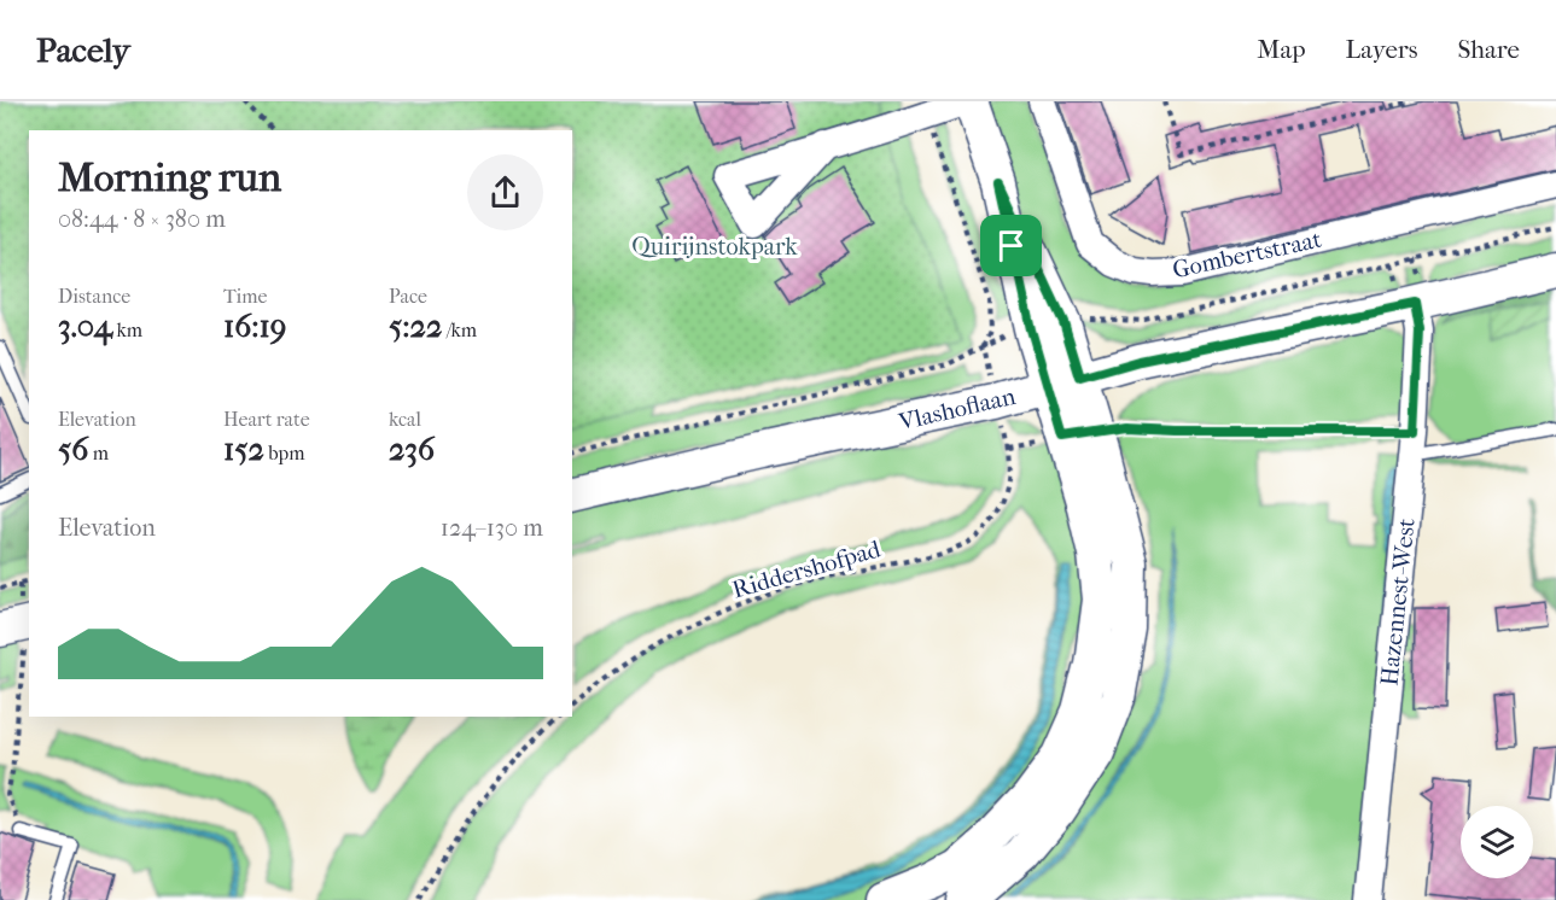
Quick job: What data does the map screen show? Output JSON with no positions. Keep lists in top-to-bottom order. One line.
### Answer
{"streets":{"street":["Gombertstraat","Vlashoflaan","Hazennest-West"],"path":["Riddershofpad"]},"crossings":[["Vlashoflaan","Hazennest-West"]],"parks":["Quirijnstokpark"],"page":{"header":"Pacely","nav":["Map","Layers","Share"],"heading":["Morning run","08:44 · 8 × 380 m"],"stats":[["Distance","3.04 km"],["Time","16:19"],["Pace","5:22 /km"],["Elevation","56 m"],["Heart rate","152 bpm"],["kcal","236"]],"chart":["Elevation","124–130 m"]}}
